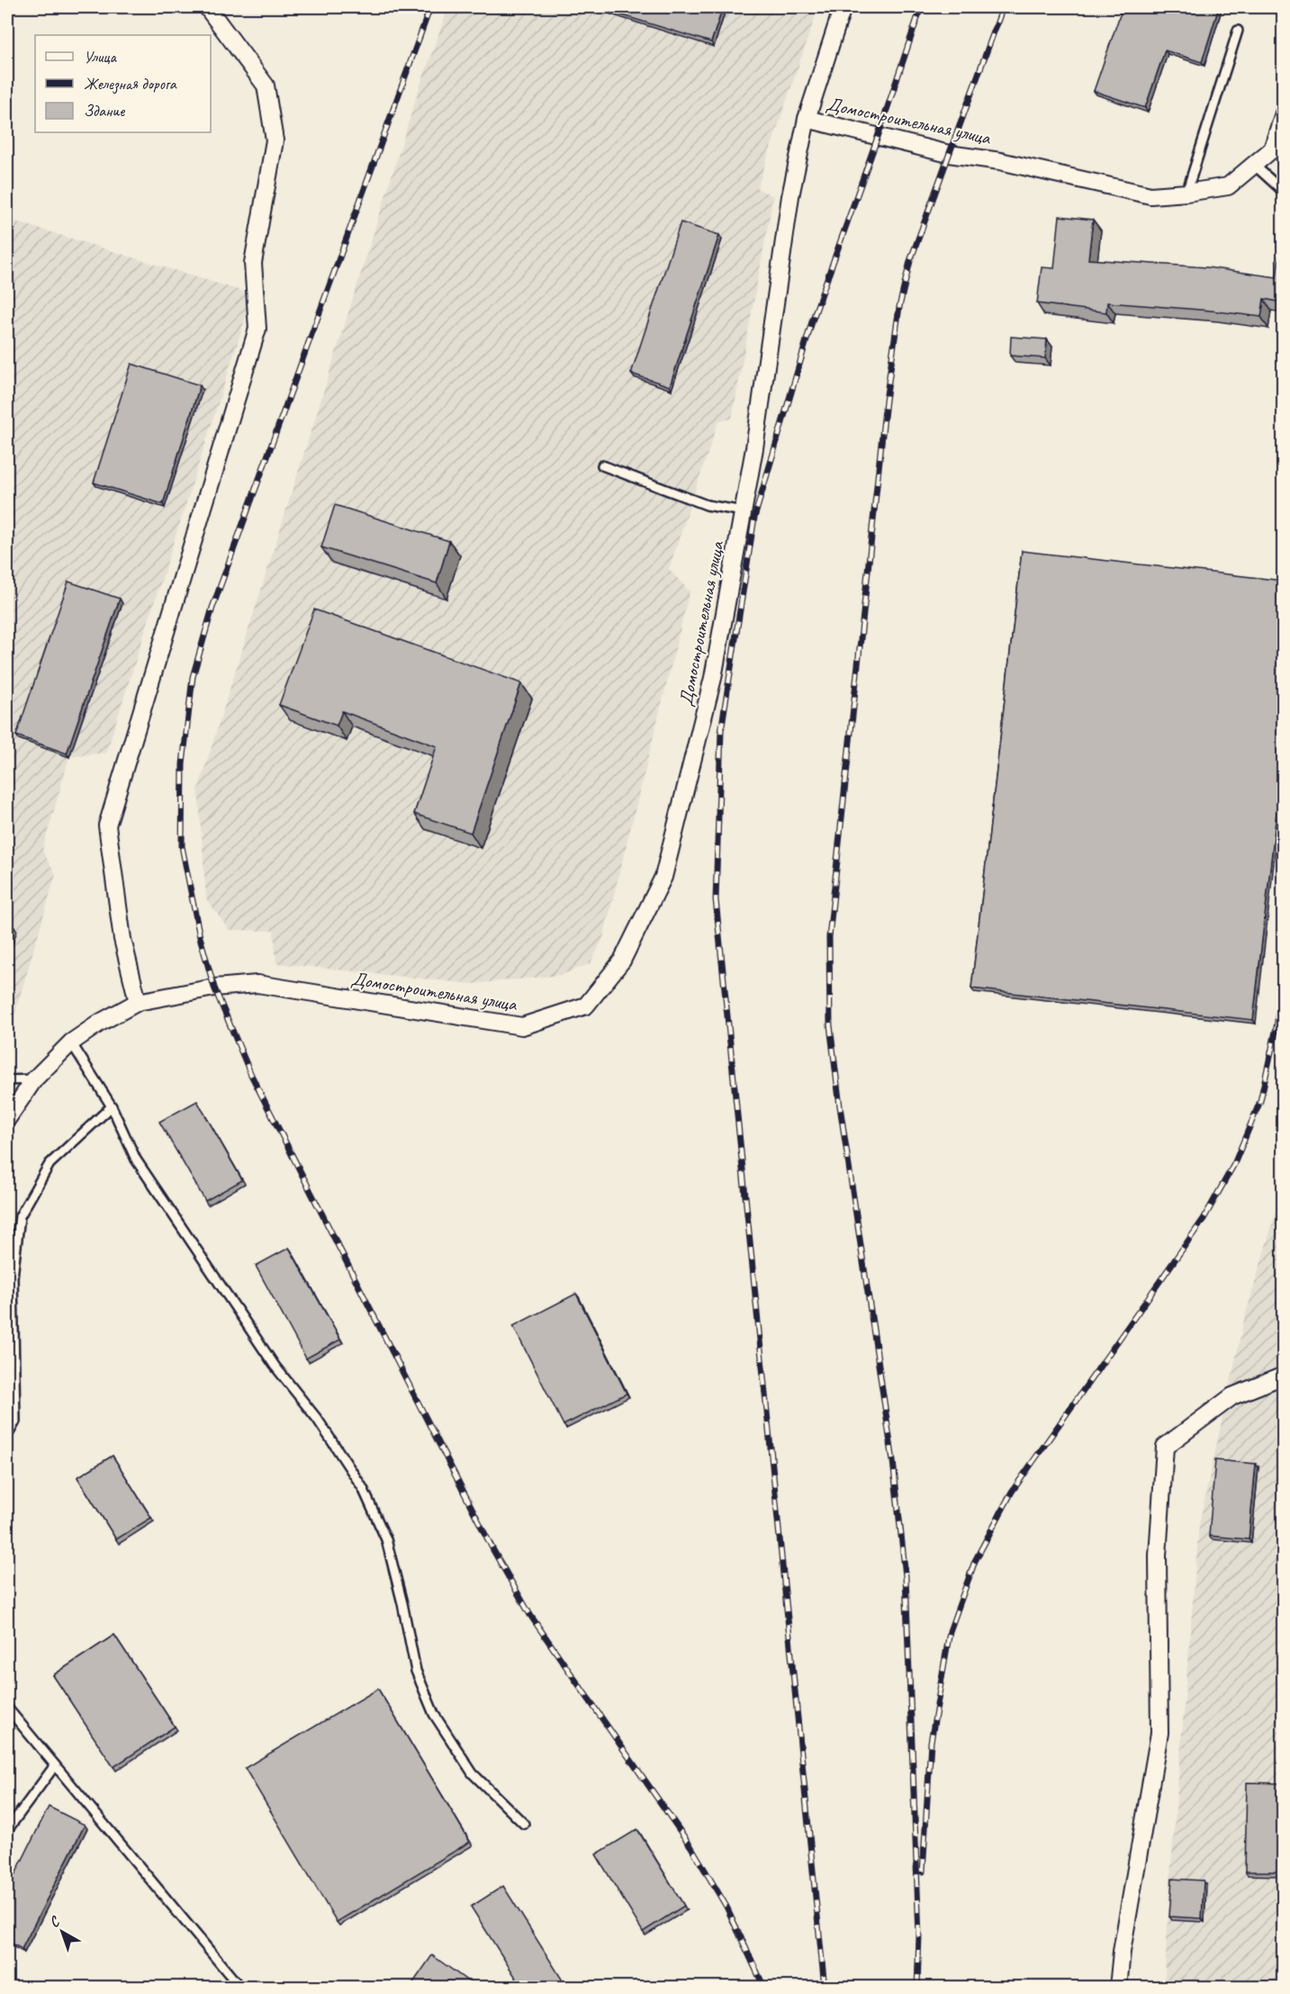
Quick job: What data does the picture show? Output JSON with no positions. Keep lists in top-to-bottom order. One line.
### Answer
{"streets":{"street":["Домостроительная улица"]},"legend":["Улица","Железная дорога","Здание"],"north":"top left"}
